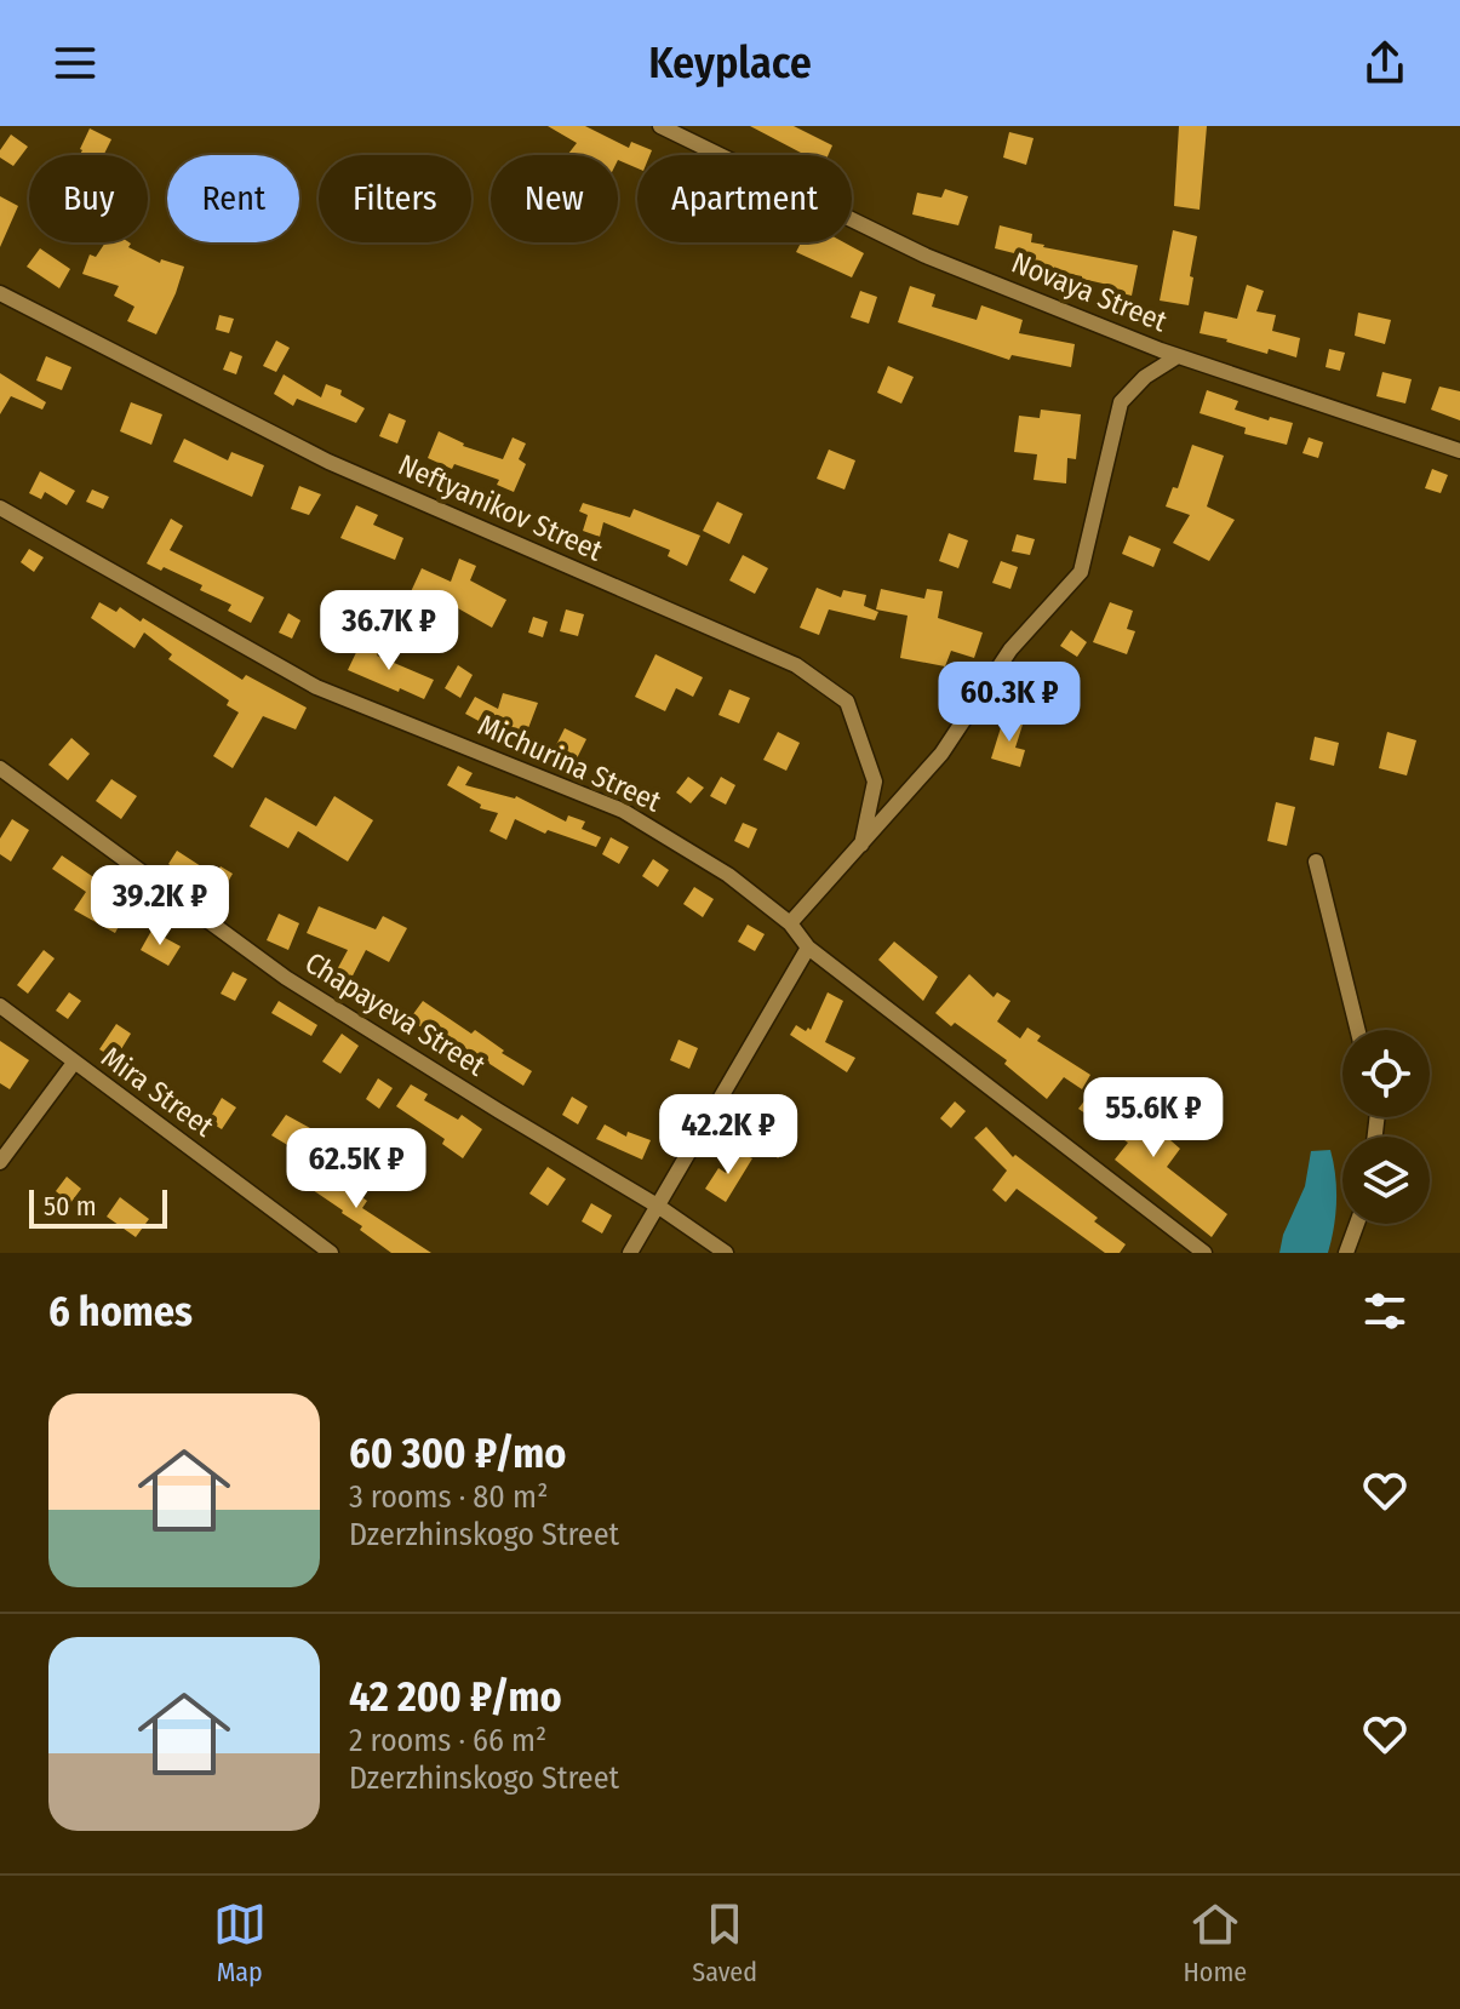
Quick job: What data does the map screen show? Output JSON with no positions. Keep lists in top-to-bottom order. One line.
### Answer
{"streets":{"street":["Novaya Street","Neftyanikov Street","Michurina Street","Chapayeva Street","Mira Street"]},"scale_bar":"50 m","page":{"header":"Keyplace","chip":["Buy","Rent","Filters","New","Apartment"],"price":["36.7K ₽","60.3K ₽","39.2K ₽","55.6K ₽","42.2K ₽","62.5K ₽"],"scale":"50 m","heading":"6 homes","list":[{"name":"60 300 ₽/mo","note":"3 rooms · 80 m² · Dzerzhinskogo Street"},{"name":"42 200 ₽/mo","note":"2 rooms · 66 m² · Dzerzhinskogo Street"}],"tabs":["Map","Saved","Home"]}}
